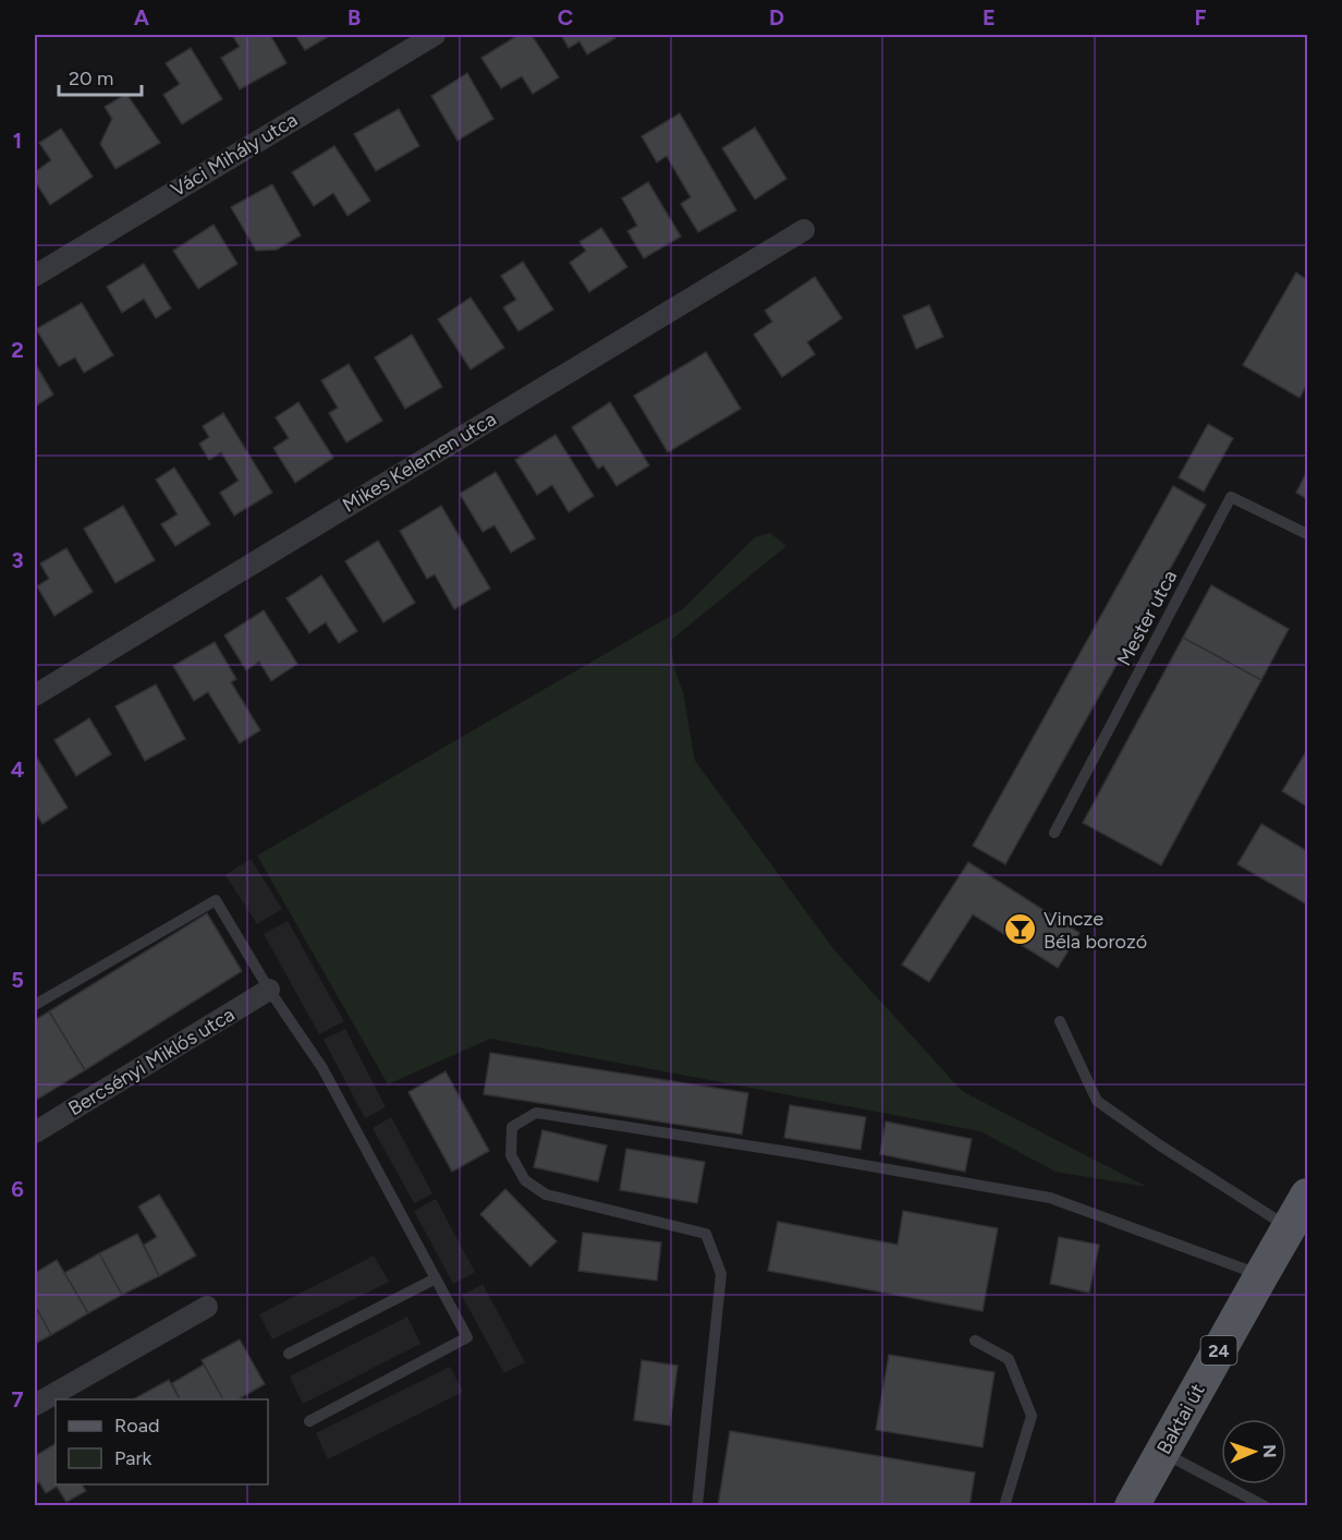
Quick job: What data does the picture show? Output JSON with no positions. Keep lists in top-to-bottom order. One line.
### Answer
{"streets":{"main road":["24","Baktai út"],"street":["Váci Mihály utca","Mikes Kelemen utca","Bercsényi Miklós utca"],"lane":["Mester utca"]},"places":{"bar":["Vincze Béla borozó"]},"legend":["Road","Park"],"scale_bar":"20 m","north":"right","grid":{"columns":["A","B","C","D","E","F"],"rows":["1","2","3","4","5","6","7"]}}
